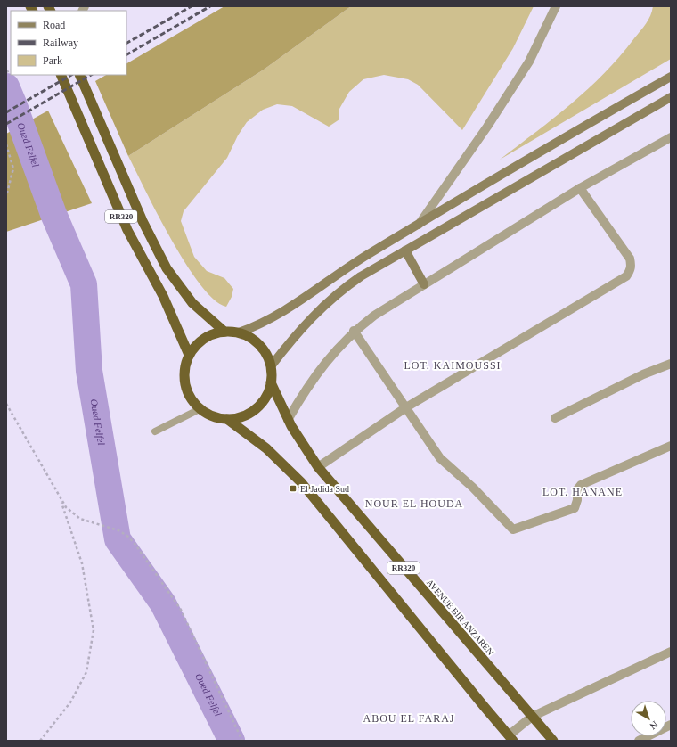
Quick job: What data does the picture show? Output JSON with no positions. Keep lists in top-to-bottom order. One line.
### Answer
{"streets":{"highway":["RR320","AVENUE BIR ANZAREN"]},"crossings":[["RR320","AVENUE BIR ANZAREN"]],"districts":["LOT. KAIMOUSSI","LOT. HANANE","NOUR EL HOUDA","ABOU EL FARAJ"],"water":["Oued Felfel"],"places":{"transit":["El Jadida Sud"]},"legend":["Road","Railway","Park"],"north":"bottom right"}
